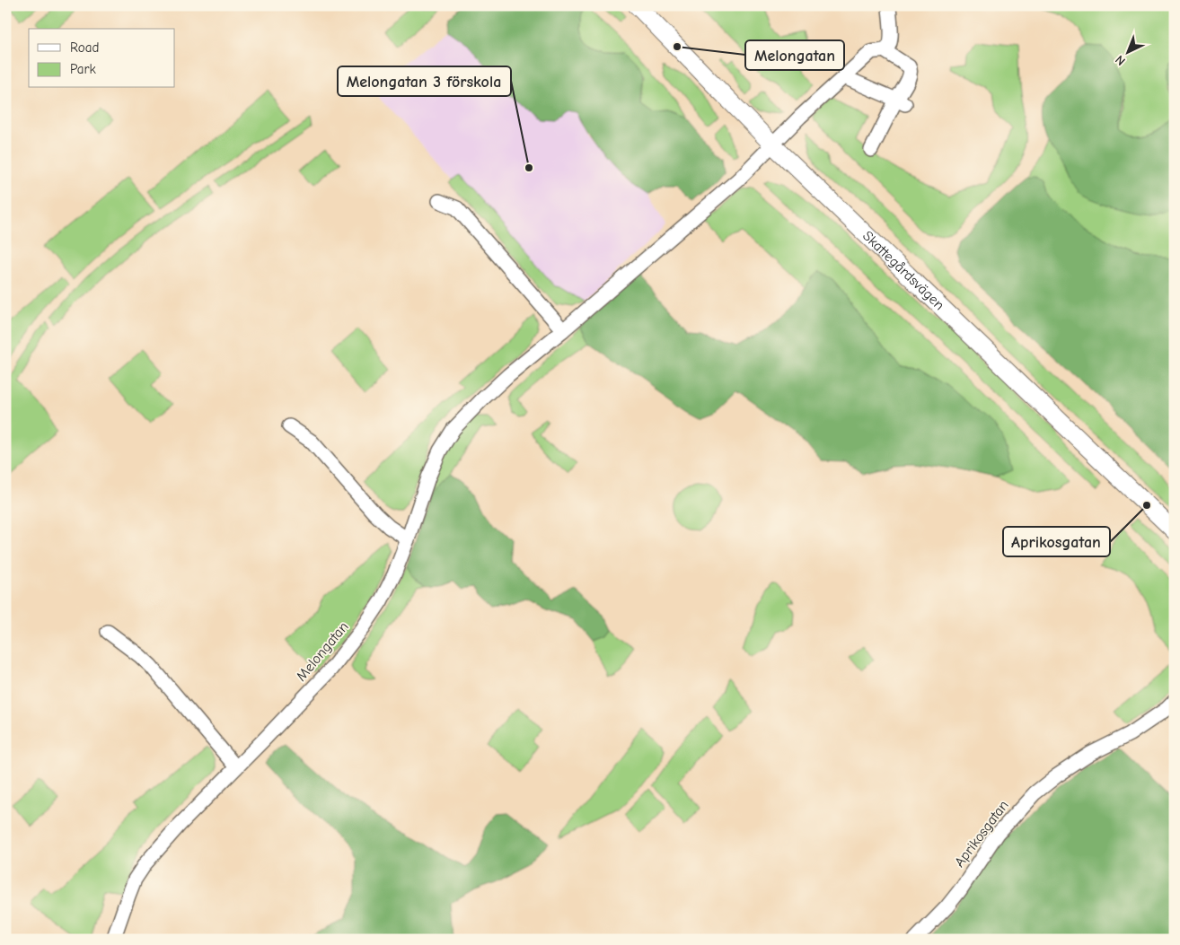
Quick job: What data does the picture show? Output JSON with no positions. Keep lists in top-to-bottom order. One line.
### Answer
{"streets":{"street":["Skattegårdsvägen","Melongatan","Aprikosgatan"]},"crossings":[["Skattegårdsvägen","Melongatan"]],"places":["Melongatan","Melongatan 3 förskola","Aprikosgatan"],"legend":["Road","Park"],"north":"bottom left"}
